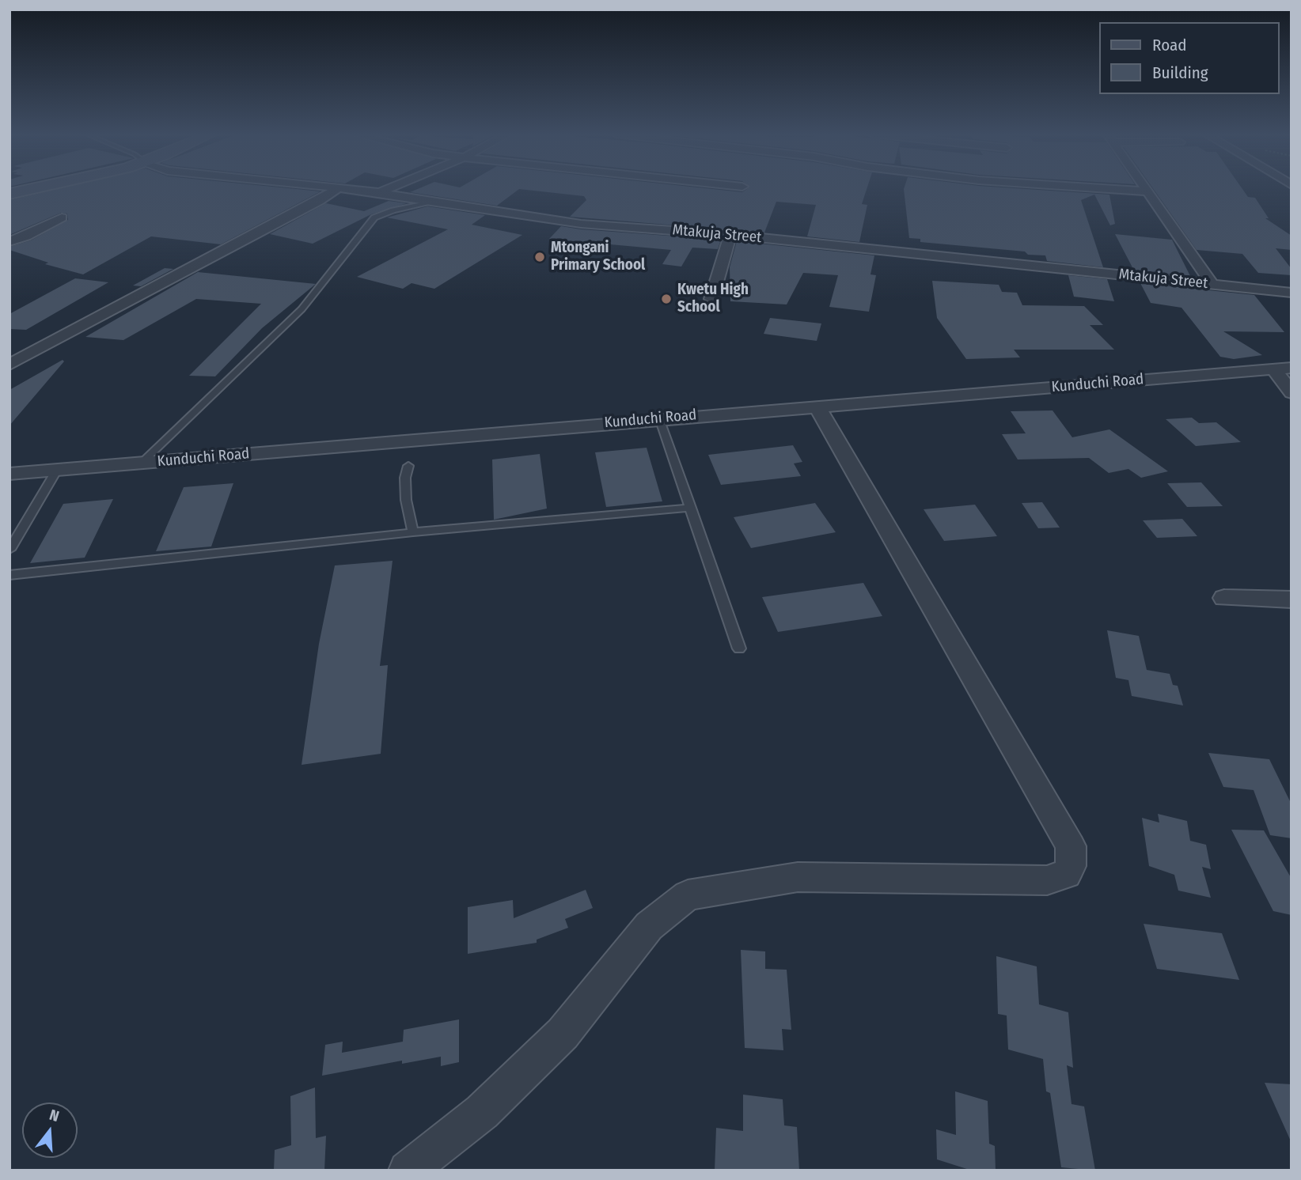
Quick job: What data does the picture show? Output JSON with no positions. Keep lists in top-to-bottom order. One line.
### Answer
{"streets":{"street":["Mtakuja Street","Kunduchi Road"]},"places":["Mtongani Primary School","Kwetu High School"],"legend":["Road","Building"],"north":"top"}
